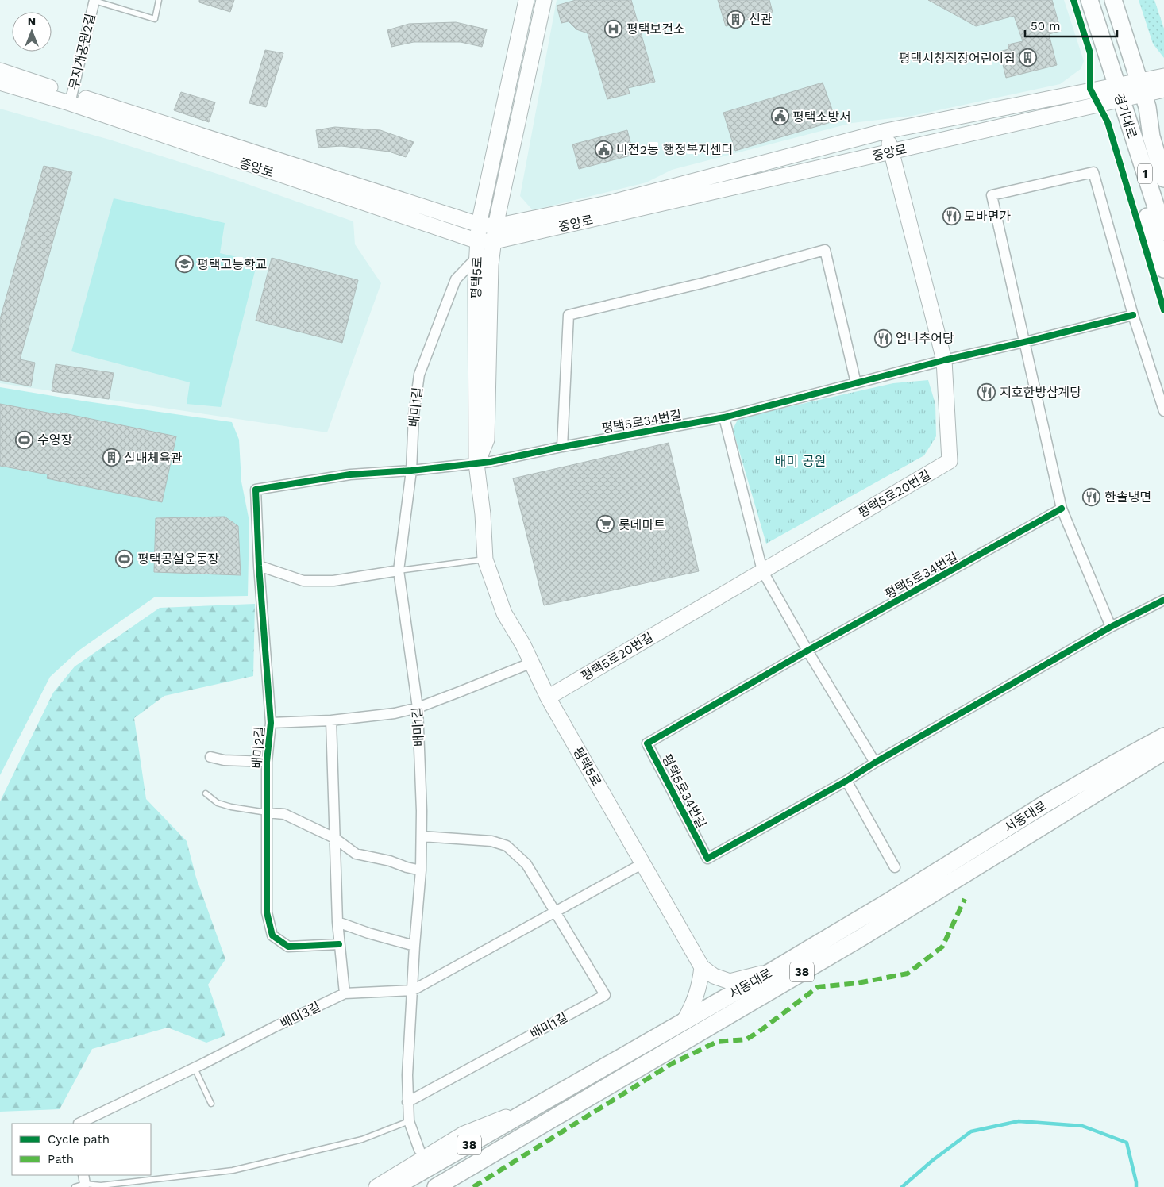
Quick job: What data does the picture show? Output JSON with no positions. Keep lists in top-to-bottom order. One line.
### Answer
{"streets":{"main road":["경기대로","중앙로","1","평택5로","평택5로20번길","서동대로","38"],"street":["무지개공원2길","배미1길","평택5로34번길","배미2길","배미3길"]},"crossings":[["무지개공원2길","중앙로"],["경기대로","중앙로"],["중앙로","평택5로"],["중앙로","평택5로20번길"],["평택5로","배미1길"],["평택5로","평택5로34번길"],["평택5로","평택5로20번길"],["평택5로","배미2길"],["배미1길","평택5로34번길"],["배미1길","배미2길"],["배미1길","배미3길"],["평택5로34번길","평택5로20번길"],["평택5로34번길","배미2길"]],"parks":["배미 공원"],"places":{"building":["신관","평택시청직장어린이집","실내체육관"],"hospital":["평택보건소"],"public building":["평택소방서","비전2동 행정복지센터"],"restaurant":["모바면가","엄니추어탕","지호한방삼계탕","한솔냉면"],"school or university":["평택고등학교"],"sports":["수영장","평택공설운동장"],"supermarket":["롯데마트"]},"legend":["Cycle path","Path"],"scale_bar":"50 m","north":"top"}
